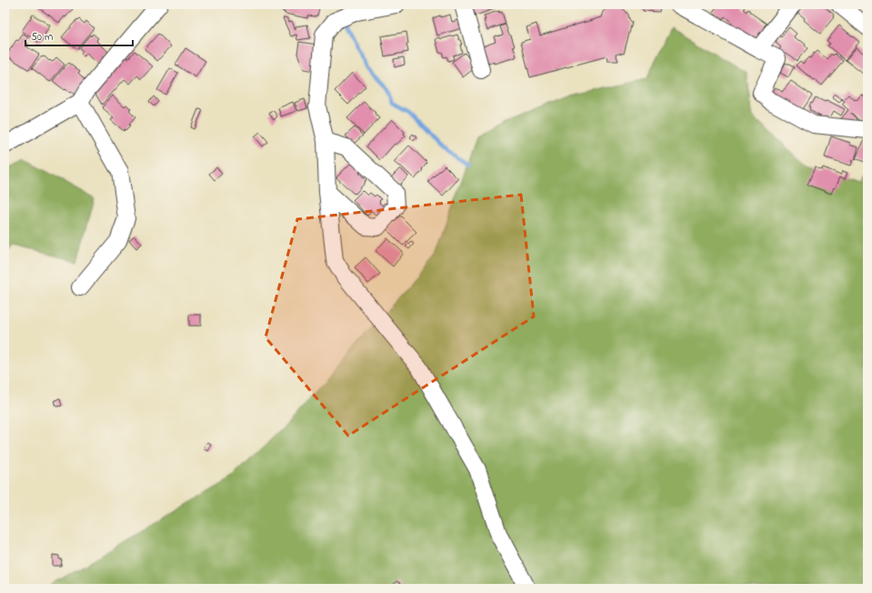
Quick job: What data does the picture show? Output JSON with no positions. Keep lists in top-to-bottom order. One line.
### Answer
{"scale_bar":"50 m"}
